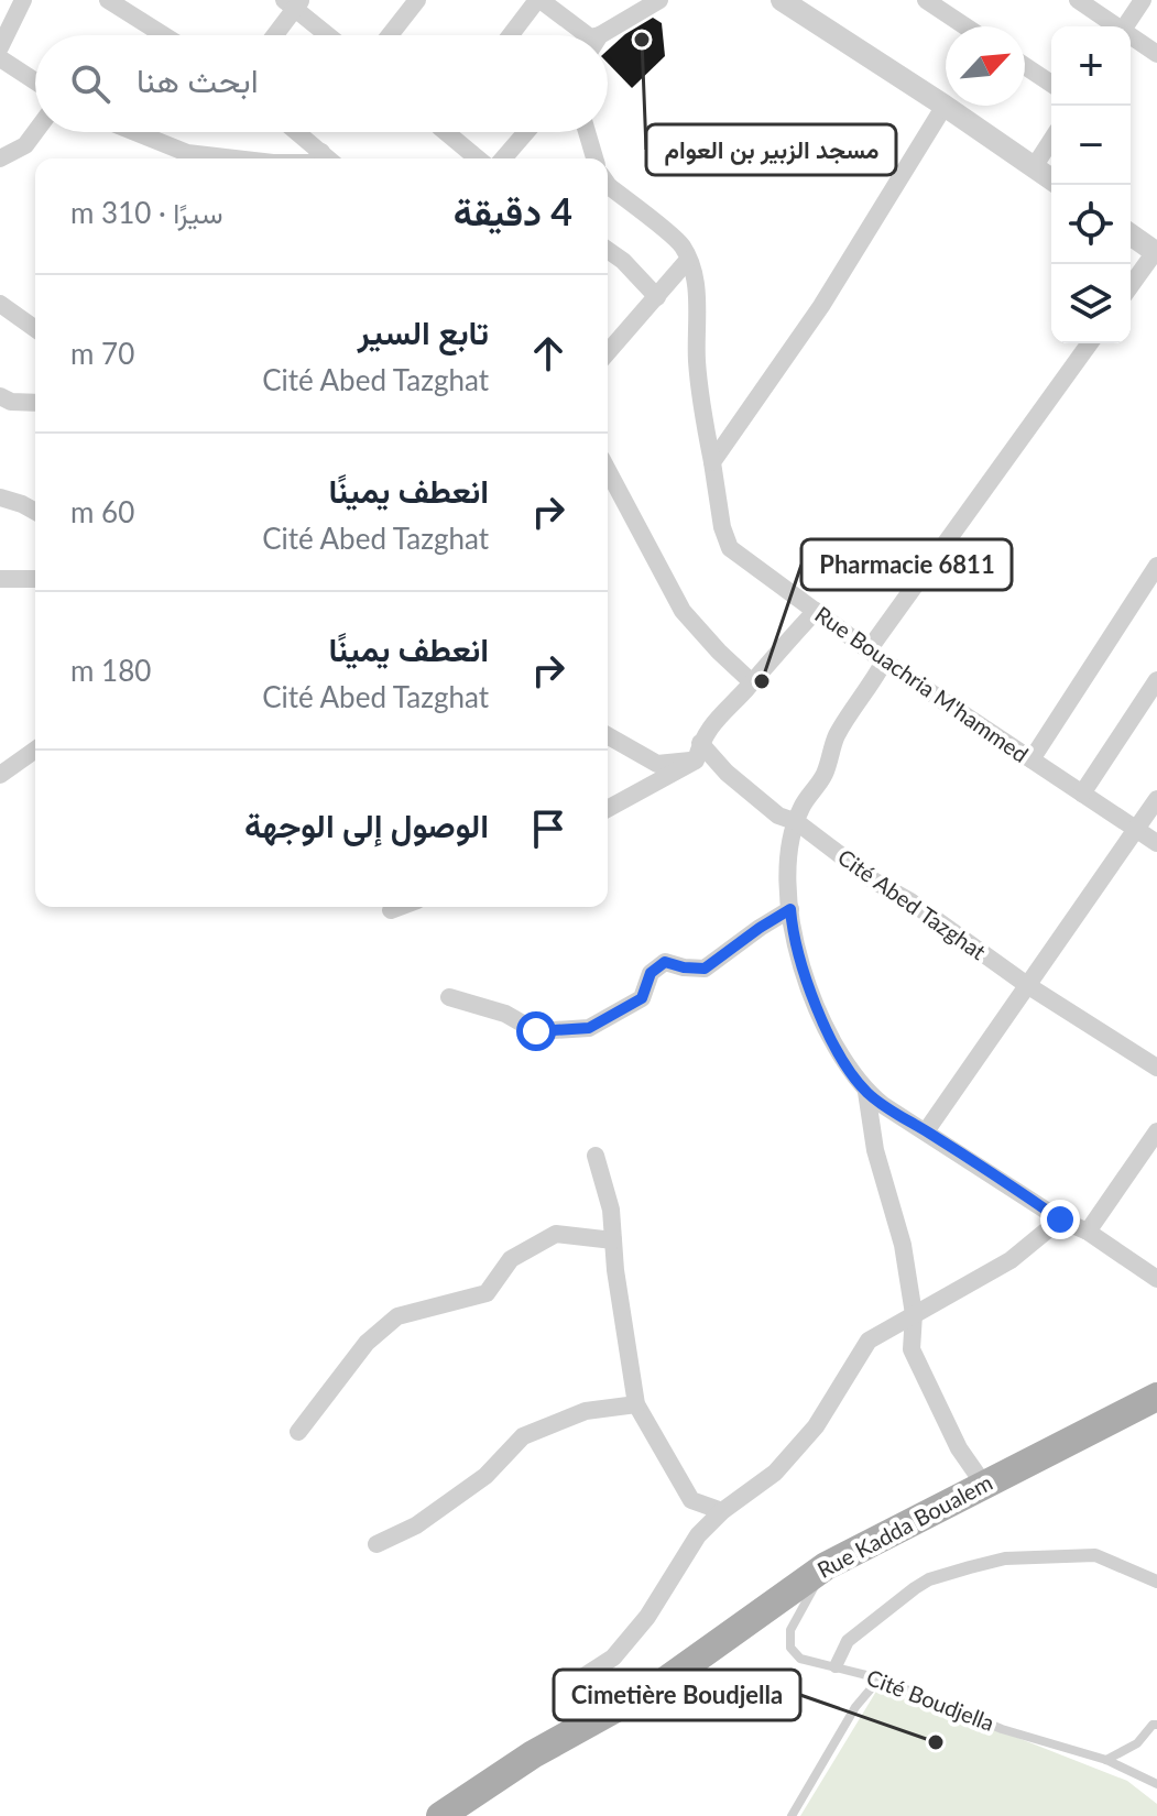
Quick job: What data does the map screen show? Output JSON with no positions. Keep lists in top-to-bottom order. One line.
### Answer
{"streets":{"main road":["Rue Kadda Boualem"],"street":["Rue Bouachria M'hammed","Cité Abed Tazghat"],"lane":["Cité Boudjella"]},"crossings":[["Rue Kadda Boualem","Cité Boudjella"]],"places":["مسجد الزبير بن العوام","Pharmacie 6811","Cimetière Boudjella"],"north":"top right","page":{"map_buttons":["+","−"],"search":"ابحث هنا","heading":["4 دقيقة","سيرًا · 310 m"],"list":[["تابع السير","Cité Abed Tazghat","70 m"],["انعطف يمينًا","Cité Abed Tazghat","60 m"],["انعطف يمينًا","Cité Abed Tazghat","180 m"],"الوصول إلى الوجهة"]}}
